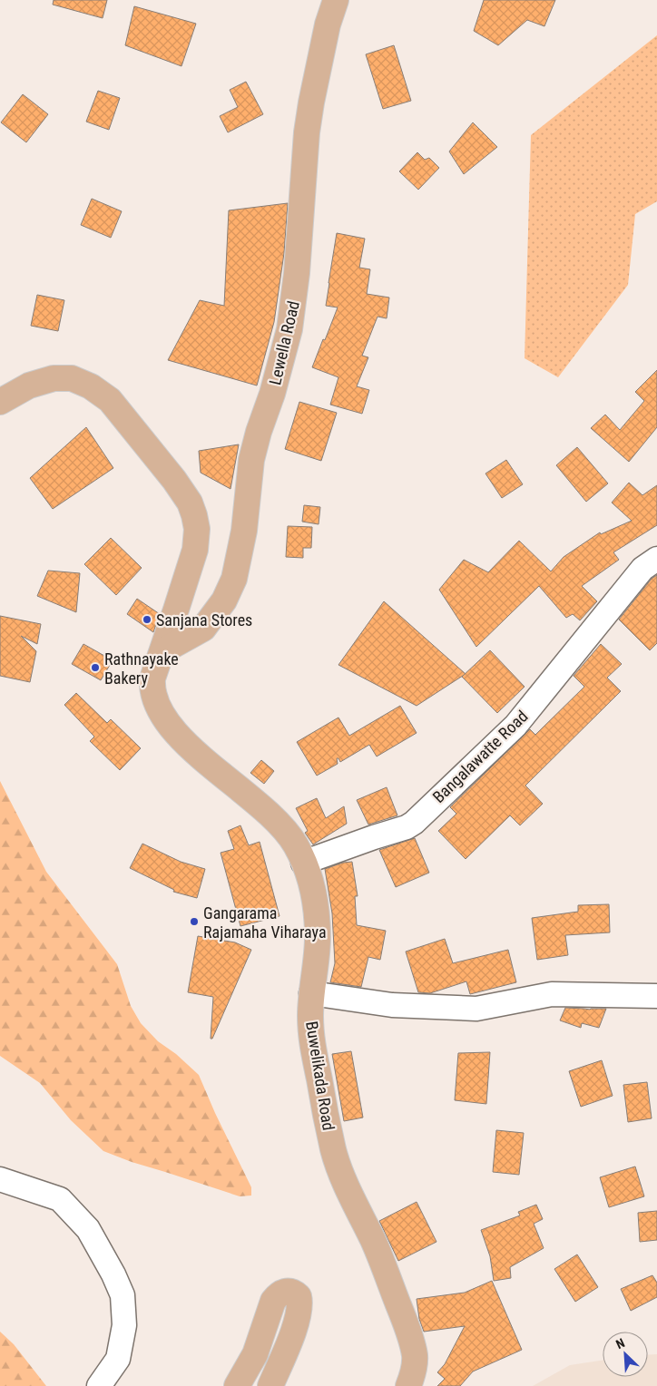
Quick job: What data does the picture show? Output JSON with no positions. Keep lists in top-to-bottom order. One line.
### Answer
{"streets":{"main road":["Lewella Road","Buwelikada Road"],"street":["Bangalawatte Road"]},"crossings":[["Lewella Road","Buwelikada Road"],["Bangalawatte Road","Buwelikada Road"]],"places":["Sanjana Stores","Rathnayake Bakery","Gangarama Rajamaha Viharaya"],"north":"top left"}
